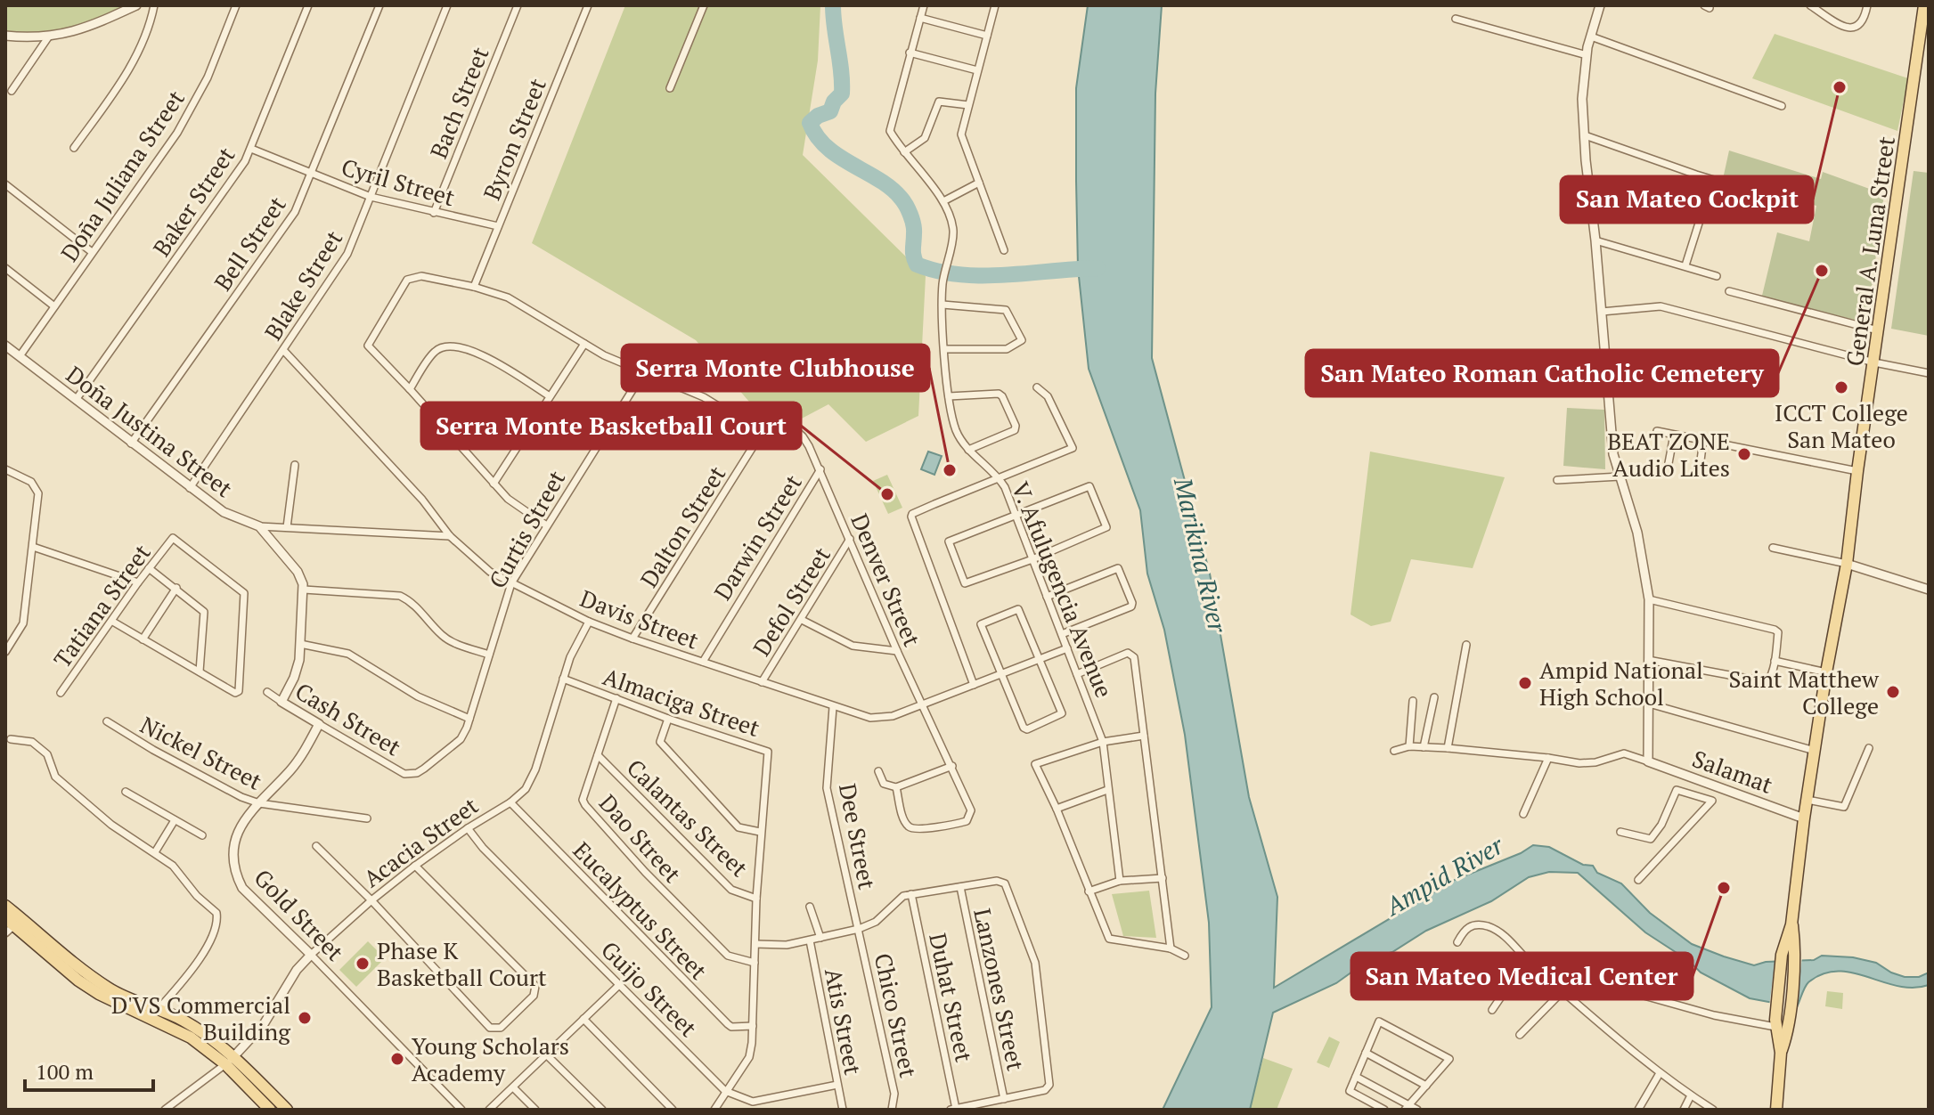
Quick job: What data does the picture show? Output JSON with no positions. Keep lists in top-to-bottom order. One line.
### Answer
{"streets":{"main road":["General A. Luna Street"],"street":["Bach Street","Byron Street","Doña Juliana Street","Cyril Street","Baker Street","Bell Street","Blake Street","Doña Justina Street","Dalton Street","Curtis Street","Darwin Street","Denver Street","V. Afulugencia Avenue","Defol Street","Tatiana Street","Davis Street","Almaciga Street","Cash Street","Nickel Street","Salamat","Calantas Street","Dee Street","Dao Street","Acacia Street","Eucalyptus Street","Gold Street","Guijo Street","Lanzones Street","Duhat Street","Chico Street","Atis Street"]},"crossings":[["Bach Street","Cyril Street"],["Byron Street","Cyril Street"],["Doña Juliana Street","Doña Justina Street"],["Cyril Street","Baker Street"],["Cyril Street","Bell Street"],["Cyril Street","Blake Street"],["Baker Street","Doña Justina Street"],["Bell Street","Doña Justina Street"],["General A. Luna Street","Salamat"],["Blake Street","Doña Justina Street"],["Blake Street","Davis Street"],["Doña Justina Street","Davis Street"],["Dalton Street","Denver Street"],["Dalton Street","Davis Street"],["Curtis Street","Davis Street"],["Curtis Street","Cash Street"],["Darwin Street","Denver Street"],["Darwin Street","Davis Street"],["Denver Street","Defol Street"],["Denver Street","Davis Street"],["V. Afulugencia Avenue","Davis Street"],["Defol Street","Davis Street"],["Davis Street","Dee Street"],["Davis Street","Acacia Street"],["Almaciga Street","Calantas Street"],["Almaciga Street","Dao Street"],["Almaciga Street","Acacia Street"],["Almaciga Street","Eucalyptus Street"],["Almaciga Street","Guijo Street"],["Cash Street","Gold Street"],["Nickel Street","Gold Street"],["Calantas Street","Dao Street"],["Dee Street","Chico Street"],["Acacia Street","Eucalyptus Street"],["Acacia Street","Gold Street"],["Acacia Street","Guijo Street"],["Guijo Street","Atis Street"]],"water":["Marikina River","Ampid River"],"places":["San Mateo Cockpit","San Mateo Roman Catholic Cemetery","ICCT College San Mateo","BEAT ZONE Audio Lites","Serra Monte Clubhouse","Serra Monte Basketball Court","Ampid National High School","Saint Matthew College","San Mateo Medical Center","Phase K Basketball Court","D'VS Commercial Building","Young Scholars Academy"],"scale_bar":"100 m"}
